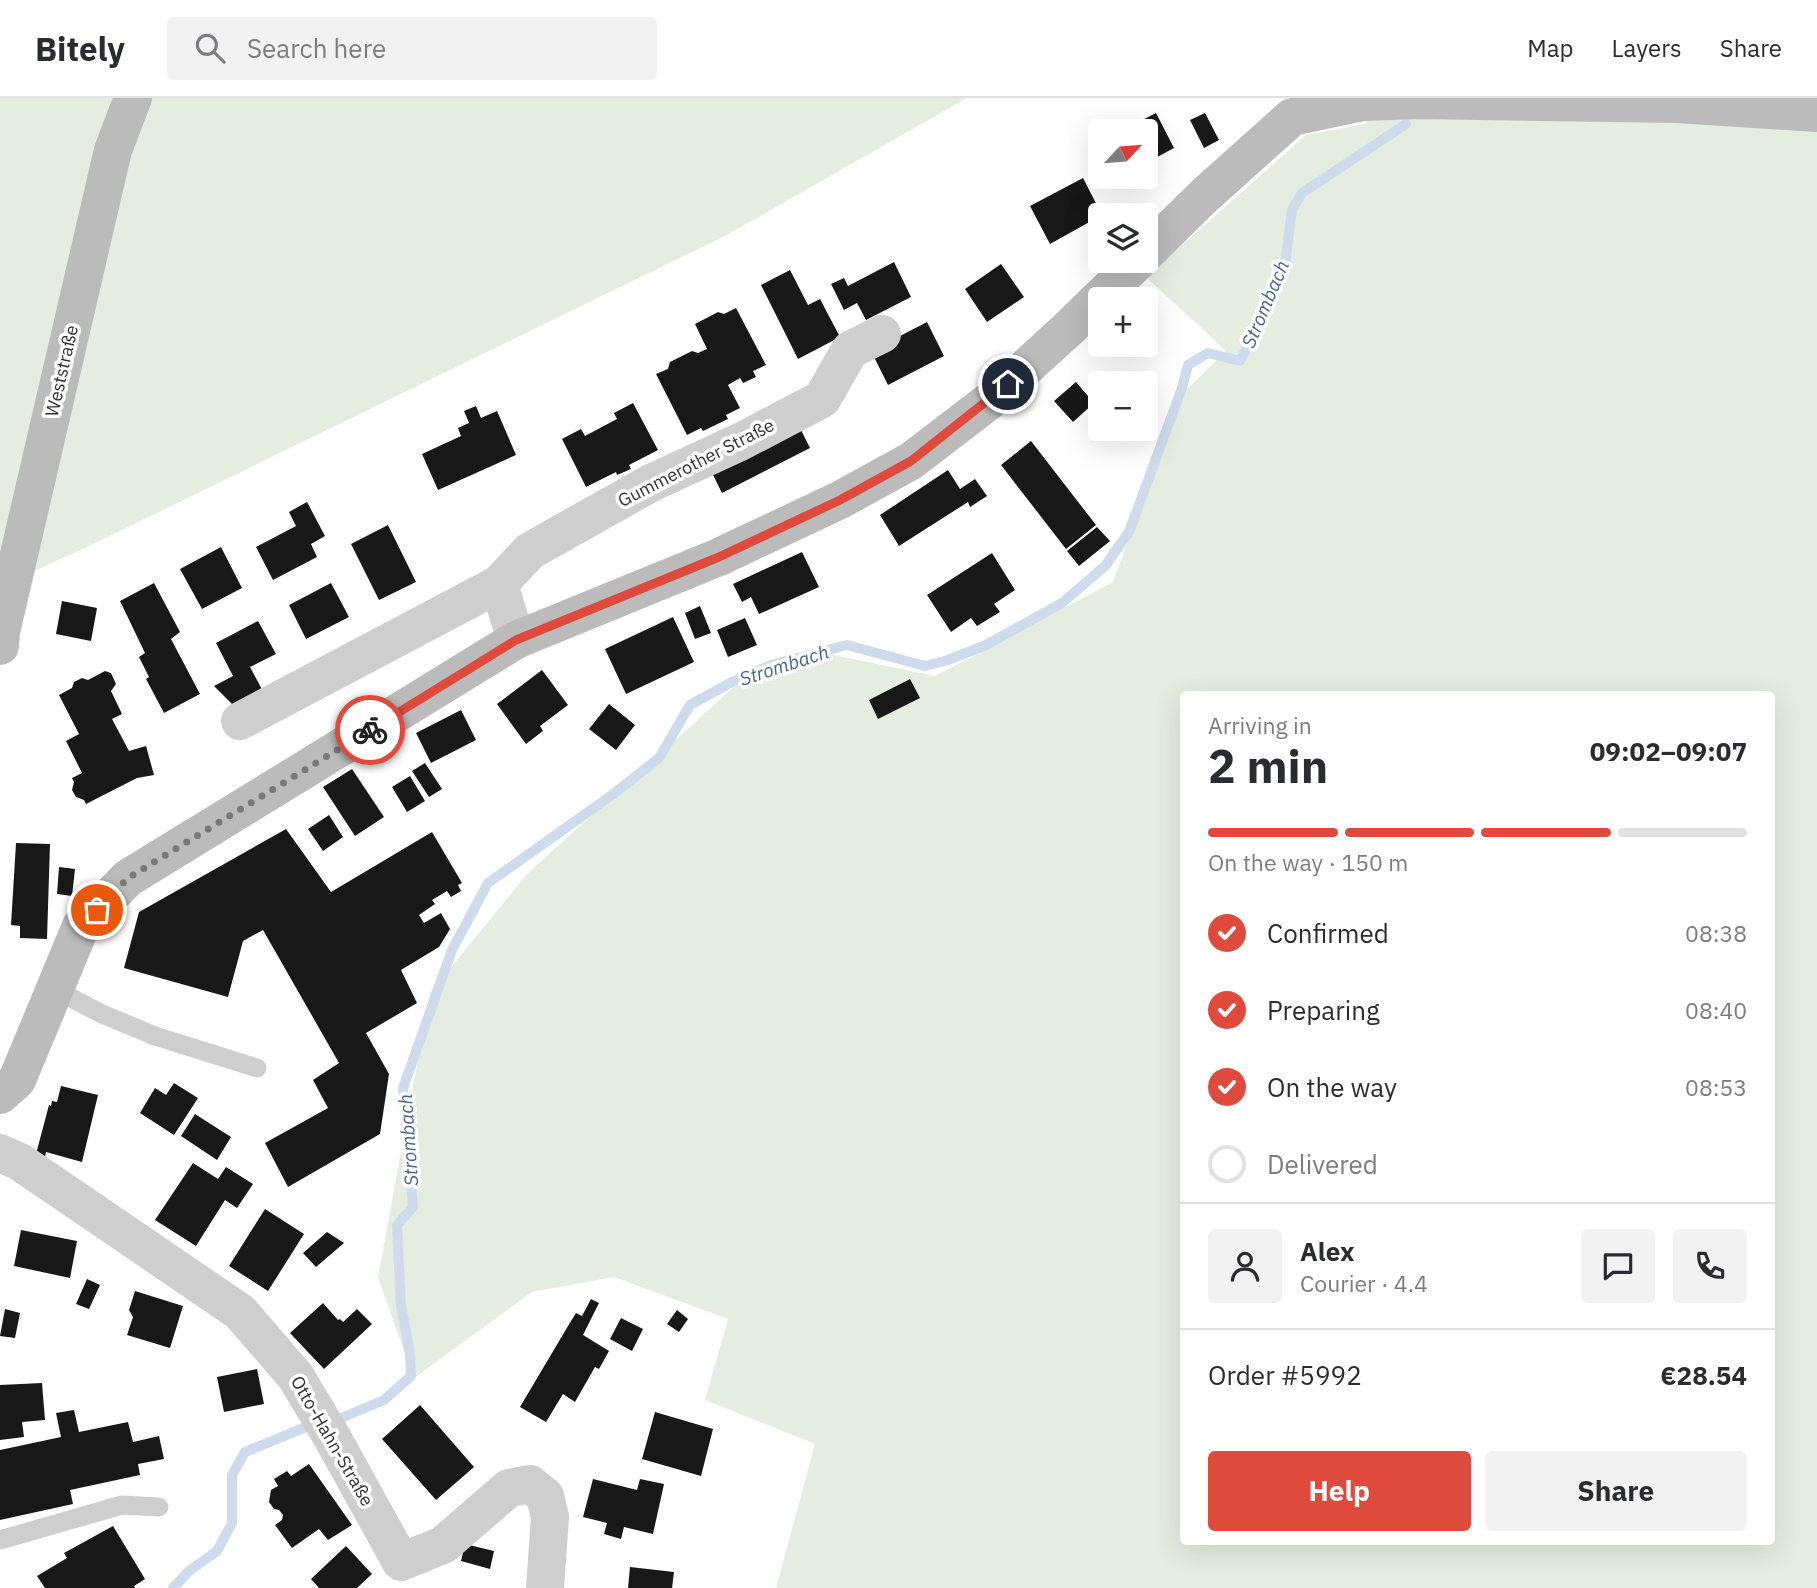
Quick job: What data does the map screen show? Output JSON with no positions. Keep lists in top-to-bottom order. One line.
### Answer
{"streets":{"street":["Weststraße","Gummerother Straße","Otto-Hahn-Straße"]},"water":["Strombach"],"north":"top right","page":{"header":"Bitely","search":"Search here","nav":["Map","Layers","Share"],"map_buttons":["+","−"],"heading":["2 min","Arriving in","09:02–09:07"],"panel":["Alex","Courier · 4.4","Order #5992","€28.54"],"bar":"On the way · 150 m","list":[["Confirmed","08:38"],["Preparing","08:40"],["On the way","08:53"],"Delivered"],"buttons":["Help","Share"]}}
